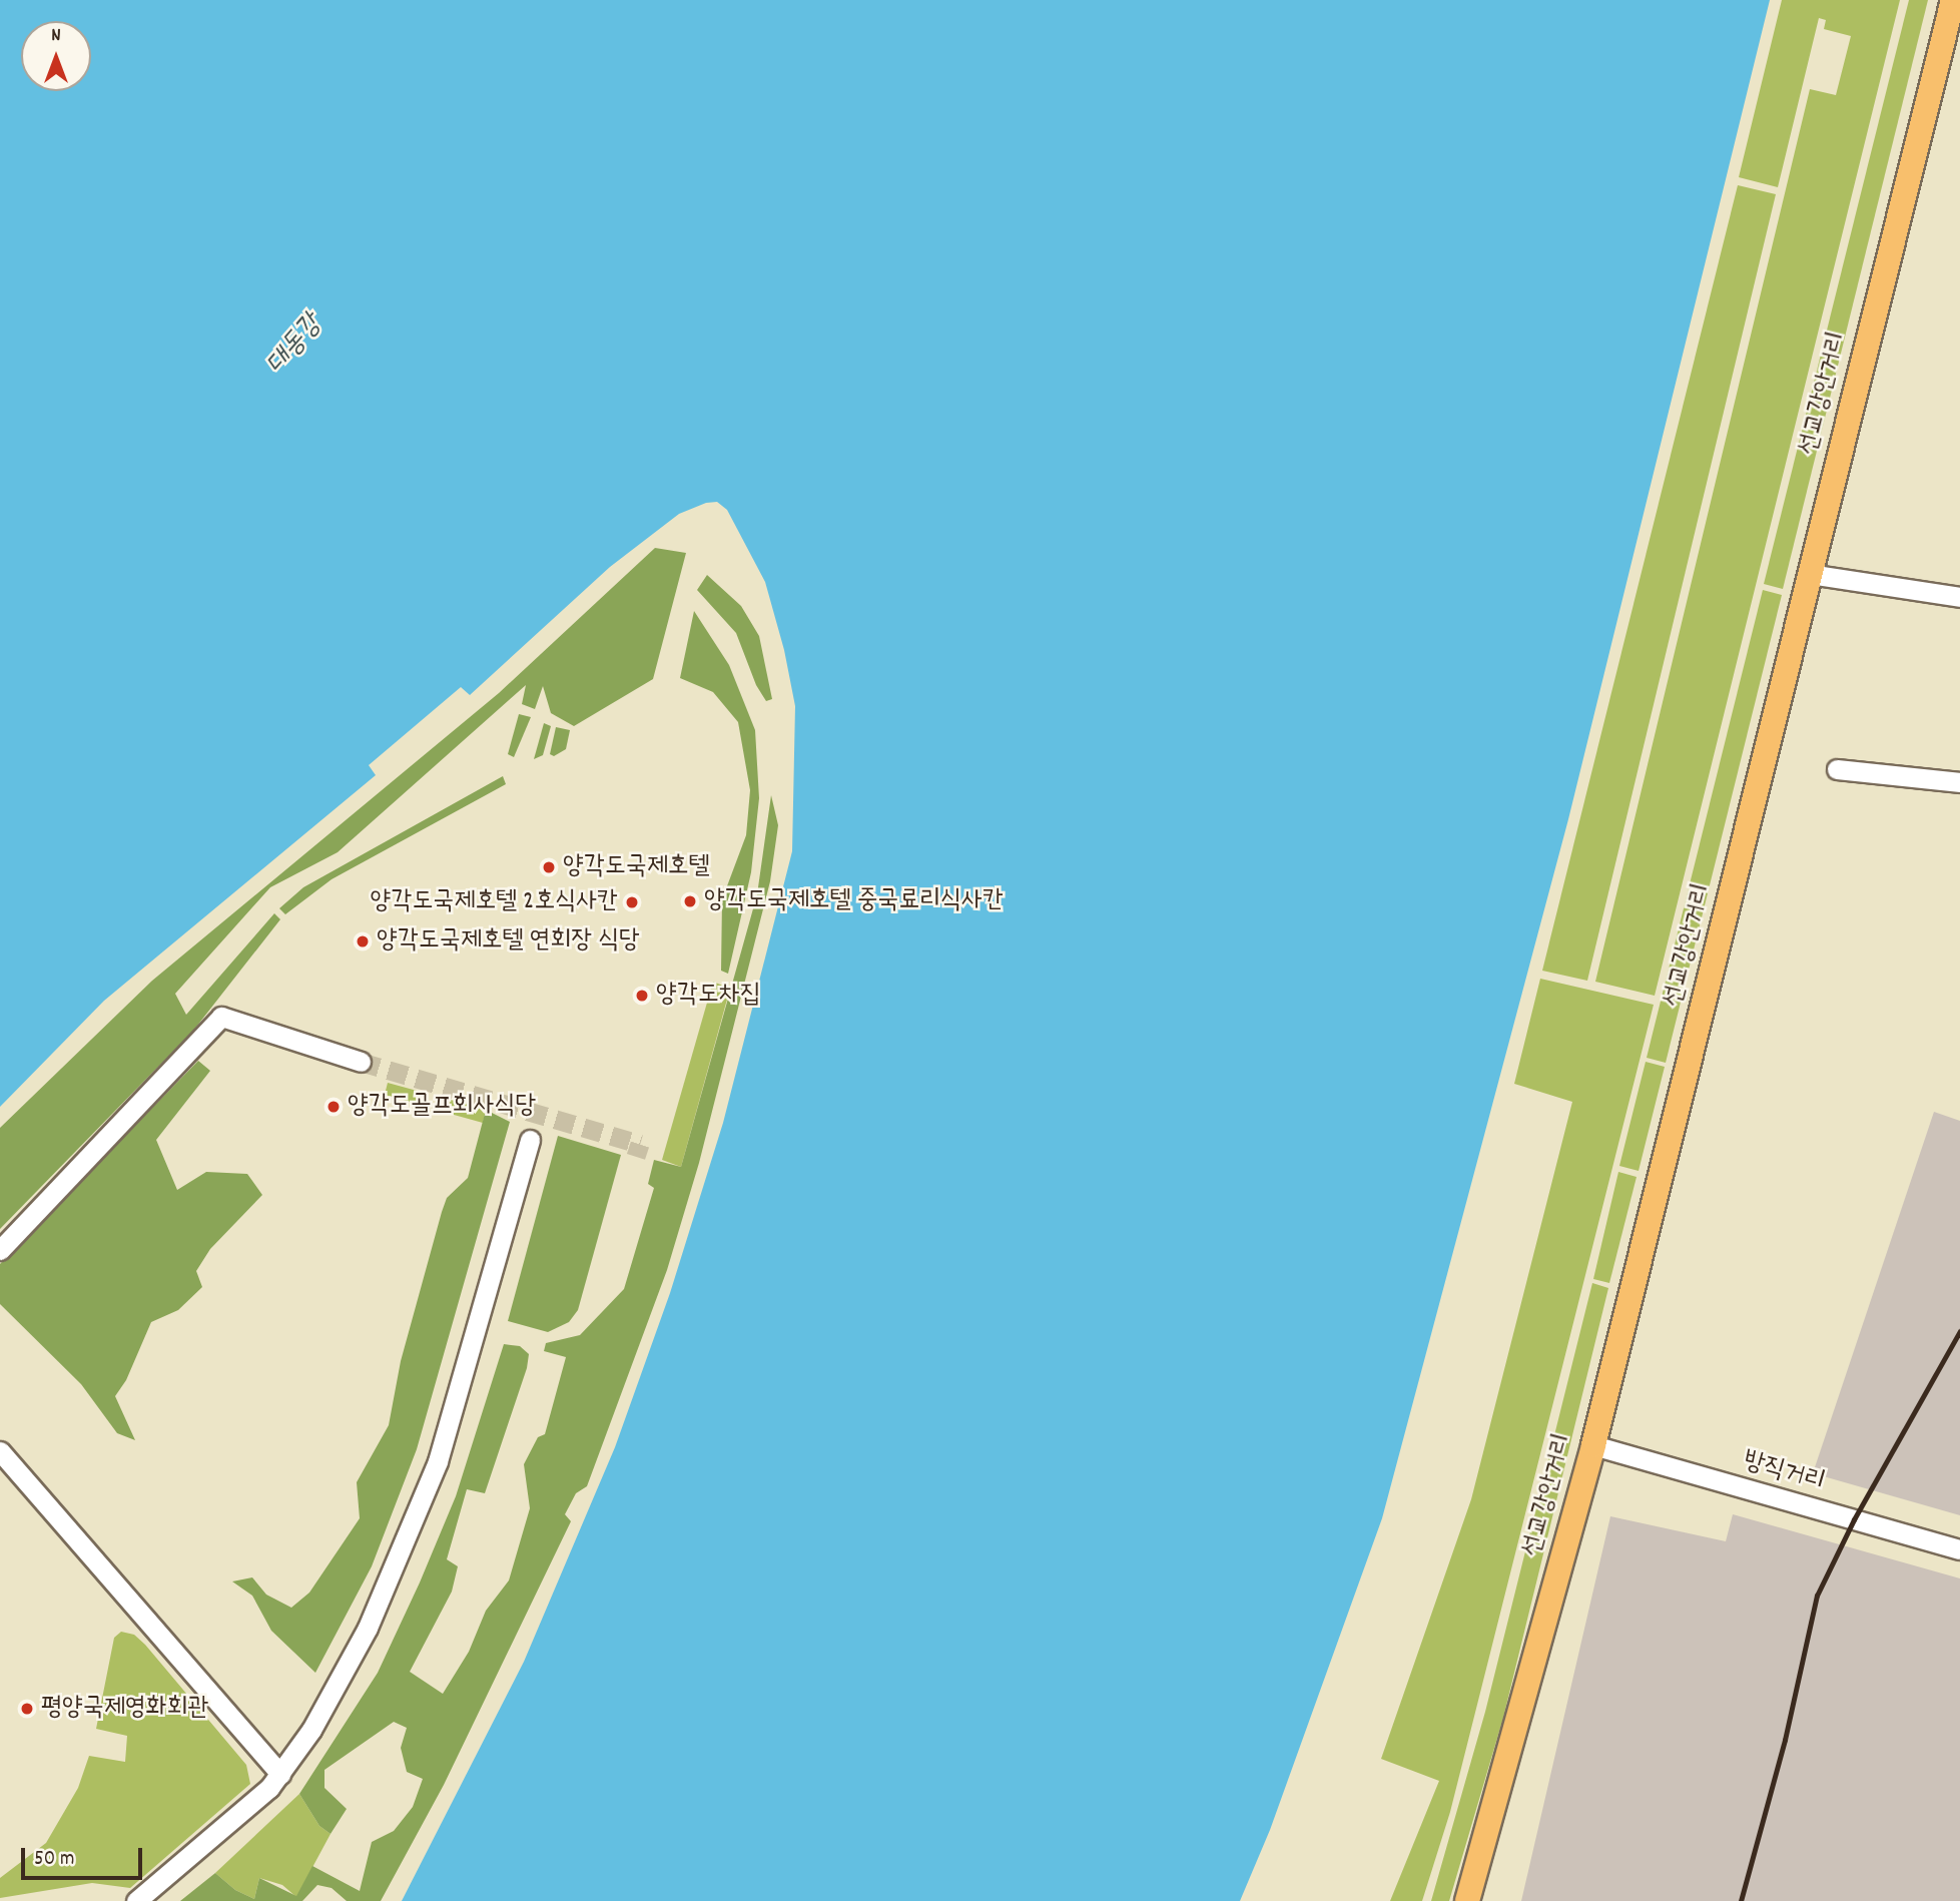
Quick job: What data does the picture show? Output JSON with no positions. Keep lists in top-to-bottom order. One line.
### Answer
{"streets":{"main road":["선교강안거리"],"street":["방직거리"]},"crossings":[["선교강안거리","방직거리"]],"water":["대동강"],"places":["양각도국제호텔","양각도국제호텔 중국료리식사칸","양각도국제호텔 2호식사칸","양각도국제호텔 연회장 식당","양각도차집","양각도골프회사식당","평양국제영화회관"],"scale_bar":"50 m","north":"top"}
